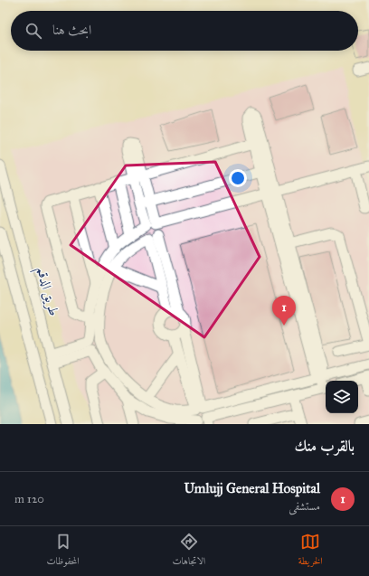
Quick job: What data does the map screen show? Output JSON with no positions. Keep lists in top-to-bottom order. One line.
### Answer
{"streets":{"street":["طريق الدقم"]},"page":{"search":"ابحث هنا","pins":"1","heading":"بالقرب منك","list":[{"mark":"1","name":"Umlujj General Hospital","note":"مستشفى","value":"120 m"}],"nav":["الخريطة","الاتجاهات","المحفوظات"]}}
